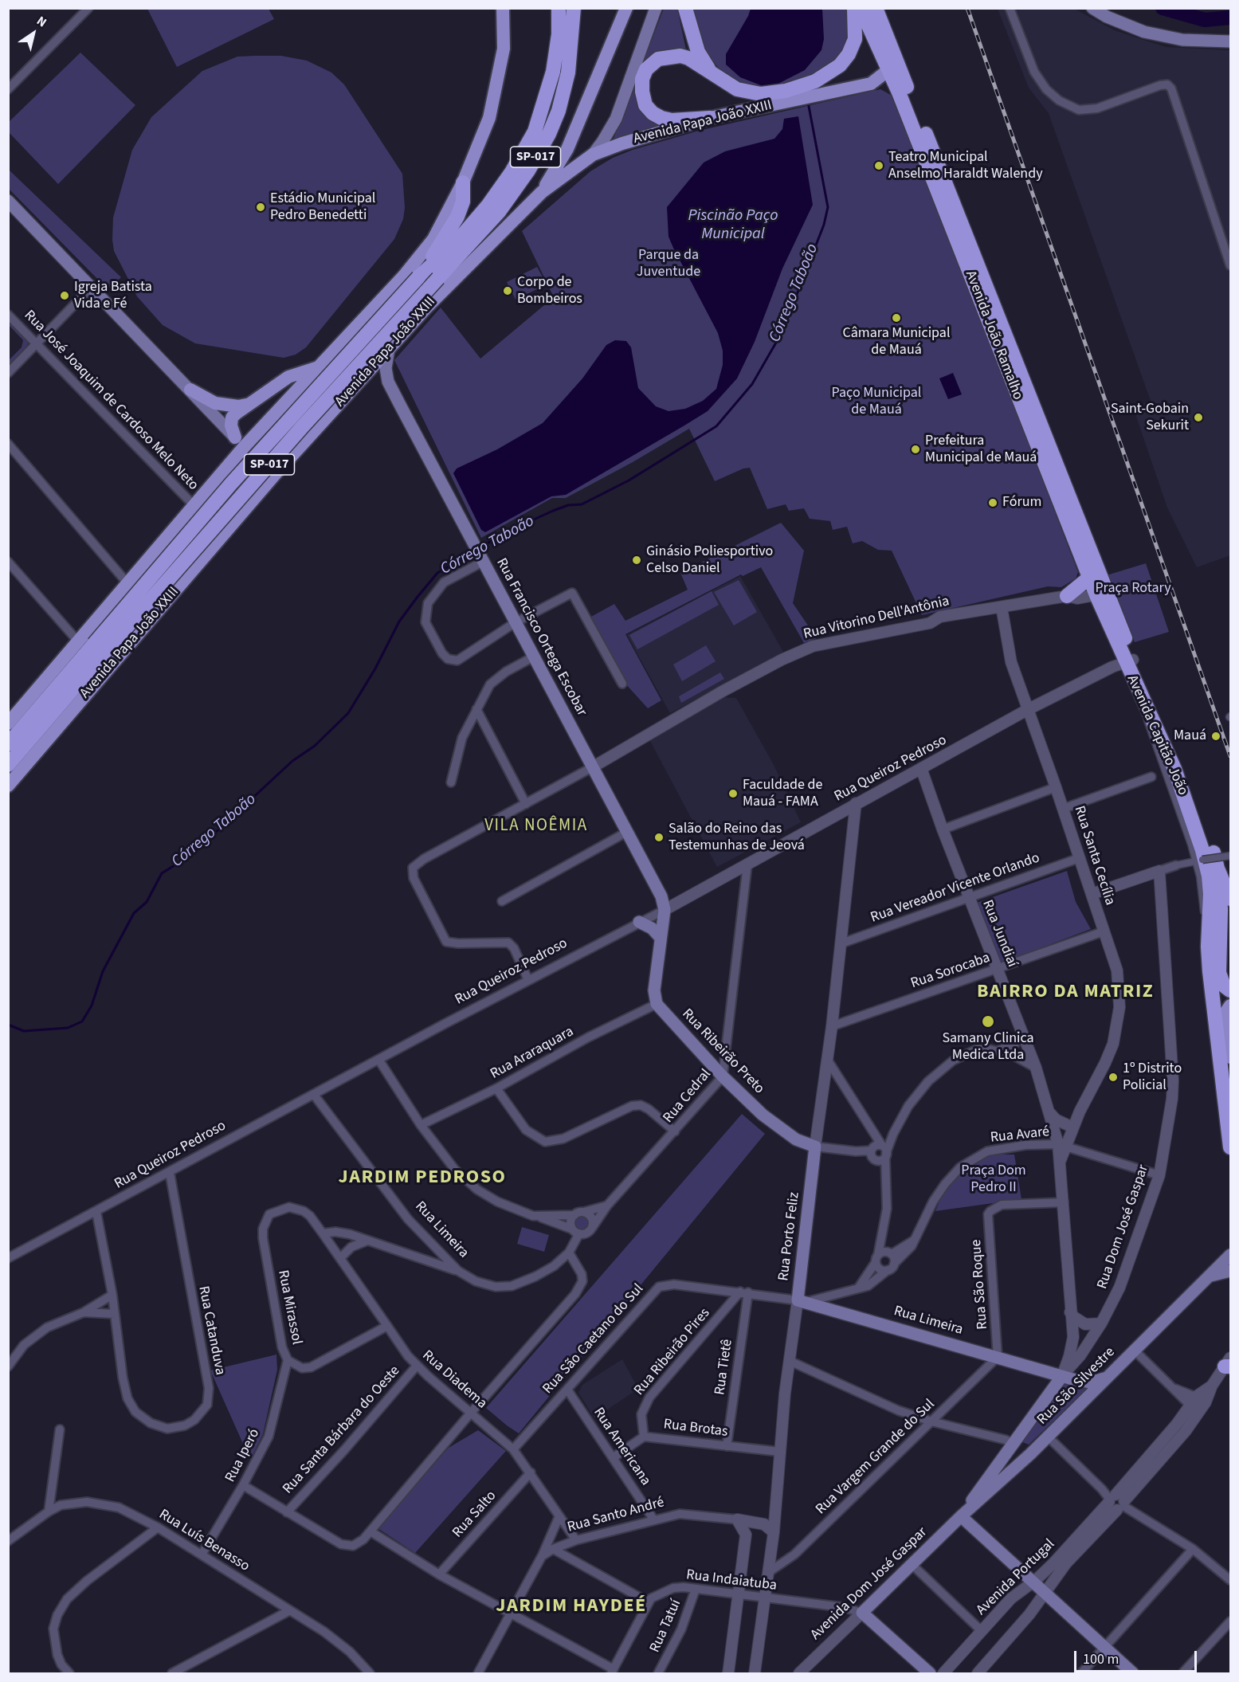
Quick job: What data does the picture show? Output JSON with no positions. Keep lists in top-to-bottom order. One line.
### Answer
{"streets":{"highway":["Avenida Papa João XXIII","SP-017","Avenida João Ramalho","Avenida Capitão João"],"main road":["Rua Francisco Ortega Escobar","Rua Ribeirão Preto","Rua Dom José Gaspar","Rua Limeira","Rua Porto Feliz","Rua São Silvestre","Avenida Dom José Gaspar"],"street":["Rua José Joaquim de Cardoso Melo Neto","Rua Vitorino Dell'Antônia","Rua Queiroz Pedroso","Rua Santa Cecília","Rua Vereador Vicente Orlando","Rua Jundiaí","Rua Sorocaba","Rua Araraquara","Rua Cedral","Rua Avaré","Rua São Roque","Rua Mirassol","Rua Catanduva","Rua São Caetano do Sul","Rua Ribeirão Pires","Rua Tietê","Rua Diadema","Rua Brotas","Rua Santa Bárbara do Oeste","Rua Americana","Rua Iperó","Rua Vargem Grande do Sul","Rua Salto","Rua Santo André","Rua Luís Benasso","Avenida Portugal","Rua Indaiatuba","Rua Tatuí"]},"crossings":[["Avenida Papa João XXIII","Avenida João Ramalho"],["Avenida Papa João XXIII","Rua Francisco Ortega Escobar"],["Avenida João Ramalho","Rua Vitorino Dell'Antônia"],["Avenida João Ramalho","Avenida Capitão João"],["Avenida João Ramalho","Rua Queiroz Pedroso"],["Rua Vitorino Dell'Antônia","Rua Francisco Ortega Escobar"],["Rua Vitorino Dell'Antônia","Rua Santa Cecília"],["Rua Francisco Ortega Escobar","Rua Queiroz Pedroso"],["Avenida Capitão João","Rua Queiroz Pedroso"],["Rua Queiroz Pedroso","Rua Santa Cecília"],["Rua Queiroz Pedroso","Rua Jundiaí"],["Rua Queiroz Pedroso","Rua Cedral"],["Rua Queiroz Pedroso","Rua Limeira"],["Rua Queiroz Pedroso","Rua Porto Feliz"],["Rua Queiroz Pedroso","Rua Catanduva"],["Rua Santa Cecília","Rua Vereador Vicente Orlando"],["Rua Santa Cecília","Rua Jundiaí"],["Rua Santa Cecília","Rua Sorocaba"],["Rua Santa Cecília","Rua Avaré"],["Rua Vereador Vicente Orlando","Rua Jundiaí"],["Rua Vereador Vicente Orlando","Rua Porto Feliz"],["Rua Jundiaí","Rua Sorocaba"],["Rua Jundiaí","Rua Avaré"],["Rua Jundiaí","Rua Dom José Gaspar"],["Rua Jundiaí","Rua Limeira"],["Rua Jundiaí","Rua São Roque"],["Rua Sorocaba","Rua Porto Feliz"],["Rua Ribeirão Preto","Rua Araraquara"],["Rua Ribeirão Preto","Rua Cedral"],["Rua Ribeirão Preto","Rua Porto Feliz"],["Rua Cedral","Rua Limeira"],["Rua Avaré","Rua Limeira"],["Rua Avaré","Rua Porto Feliz"],["Rua Dom José Gaspar","Rua Limeira"],["Rua Dom José Gaspar","Rua São Silvestre"],["Rua Dom José Gaspar","Avenida Dom José Gaspar"],["Rua Limeira","Rua Porto Feliz"],["Rua Limeira","Rua São Roque"],["Rua Limeira","Rua São Caetano do Sul"],["Rua Limeira","Rua Ribeirão Pires"],["Rua Limeira","Rua Tietê"],["Rua Limeira","Rua São Silvestre"],["Rua Limeira","Rua Vargem Grande do Sul"],["Rua Porto Feliz","Rua Brotas"],["Rua Porto Feliz","Rua Vargem Grande do Sul"],["Rua Porto Feliz","Rua Indaiatuba"],["Rua São Roque","Rua Vargem Grande do Sul"],["Rua Mirassol","Rua Diadema"],["Rua Mirassol","Rua Iperó"],["Rua São Caetano do Sul","Rua Ribeirão Pires"],["Rua São Caetano do Sul","Rua Tietê"],["Rua São Caetano do Sul","Rua Diadema"],["Rua São Caetano do Sul","Rua Americana"],["Rua Ribeirão Pires","Rua Tietê"],["Rua Ribeirão Pires","Rua Brotas"],["Rua Tietê","Rua Brotas"],["Rua Diadema","Rua Santa Bárbara do Oeste"],["Rua Diadema","Rua Salto"],["Rua Diadema","Rua Santo André"],["Rua São Silvestre","Avenida Dom José Gaspar"],["Rua Brotas","Rua Americana"],["Rua Americana","Rua Santo André"],["Rua Iperó","Rua Luís Benasso"],["Rua Indaiatuba","Avenida Dom José Gaspar"],["Rua Indaiatuba","Rua Tatuí"]],"districts":["VILA NOÊMIA","BAIRRO DA MATRIZ","JARDIM PEDROSO","JARDIM HAYDEÉ"],"water":["Piscinão Paço Municipal","Córrego Taboão"],"parks":["Parque da Juventude","Paço Municipal de Mauá","Praça Rotary","Praça Dom Pedro II"],"places":["Teatro Municipal Anselmo Haraldt Walendy","Estádio Municipal Pedro Benedetti","Corpo de Bombeiros","Igreja Batista Vida e Fé","Câmara Municipal de Mauá","Saint-Gobain Sekurit","Prefeitura Municipal de Mauá","Fórum","Ginásio Poliesportivo Celso Daniel","Mauá","Faculdade de Mauá - FAMA","Salão do Reino das Testemunhas de Jeová","Samany Clinica Medica Ltda","1º Distrito Policial"],"scale_bar":"100 m","north":"top right"}
